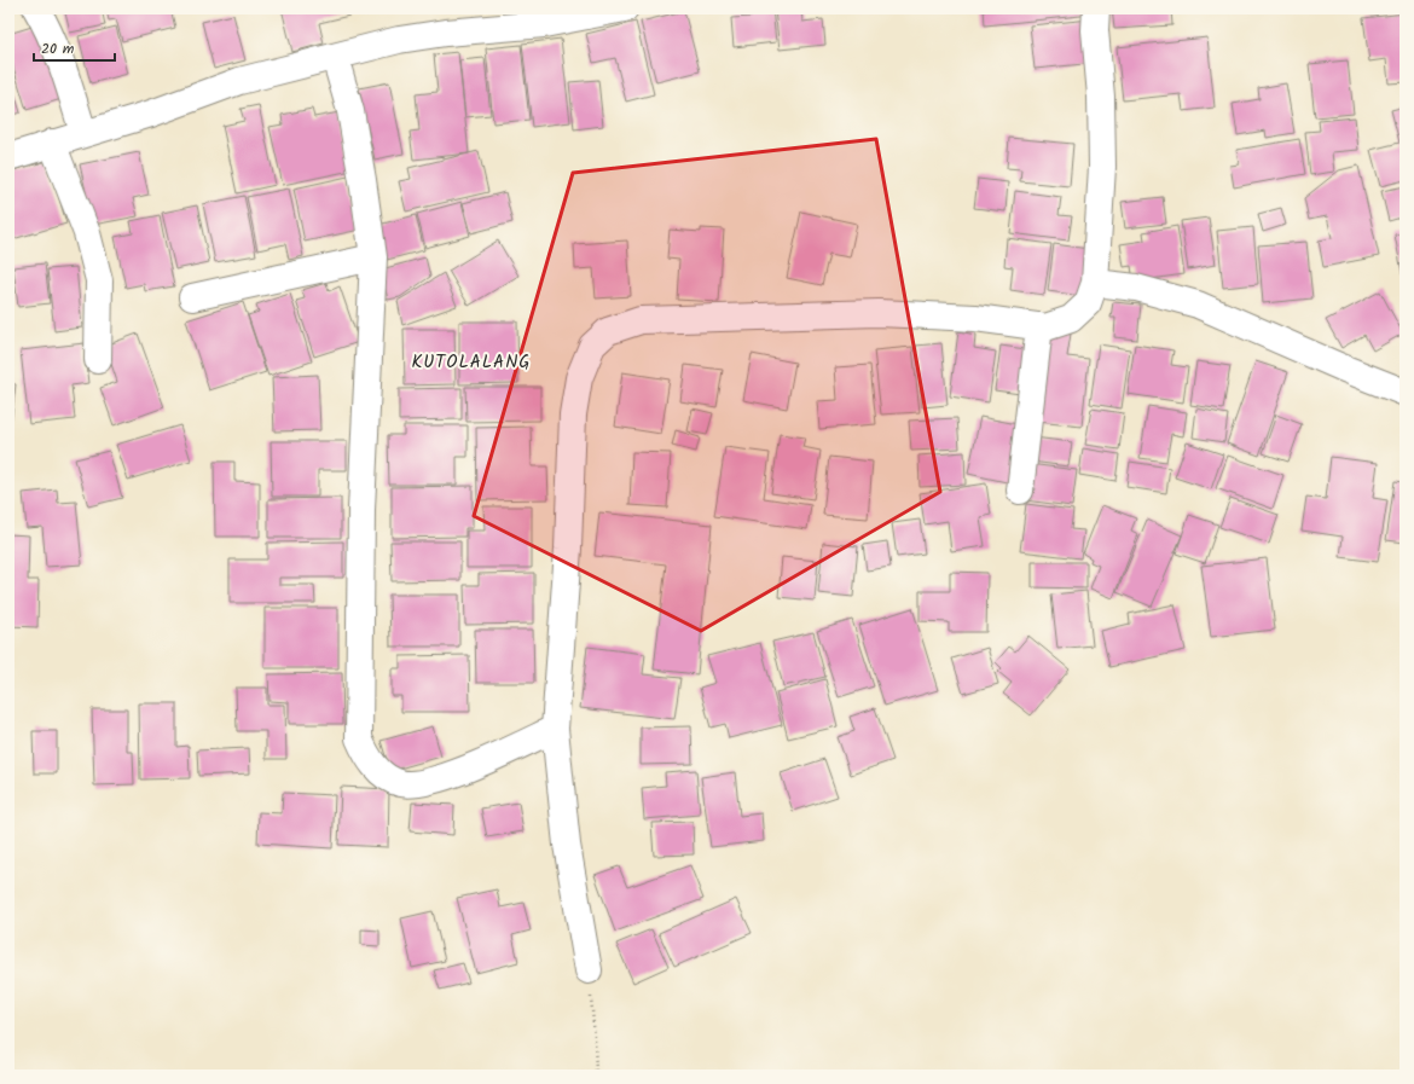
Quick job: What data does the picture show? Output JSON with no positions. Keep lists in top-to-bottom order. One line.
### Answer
{"districts":["KUTOLALANG"],"scale_bar":"20 m"}
